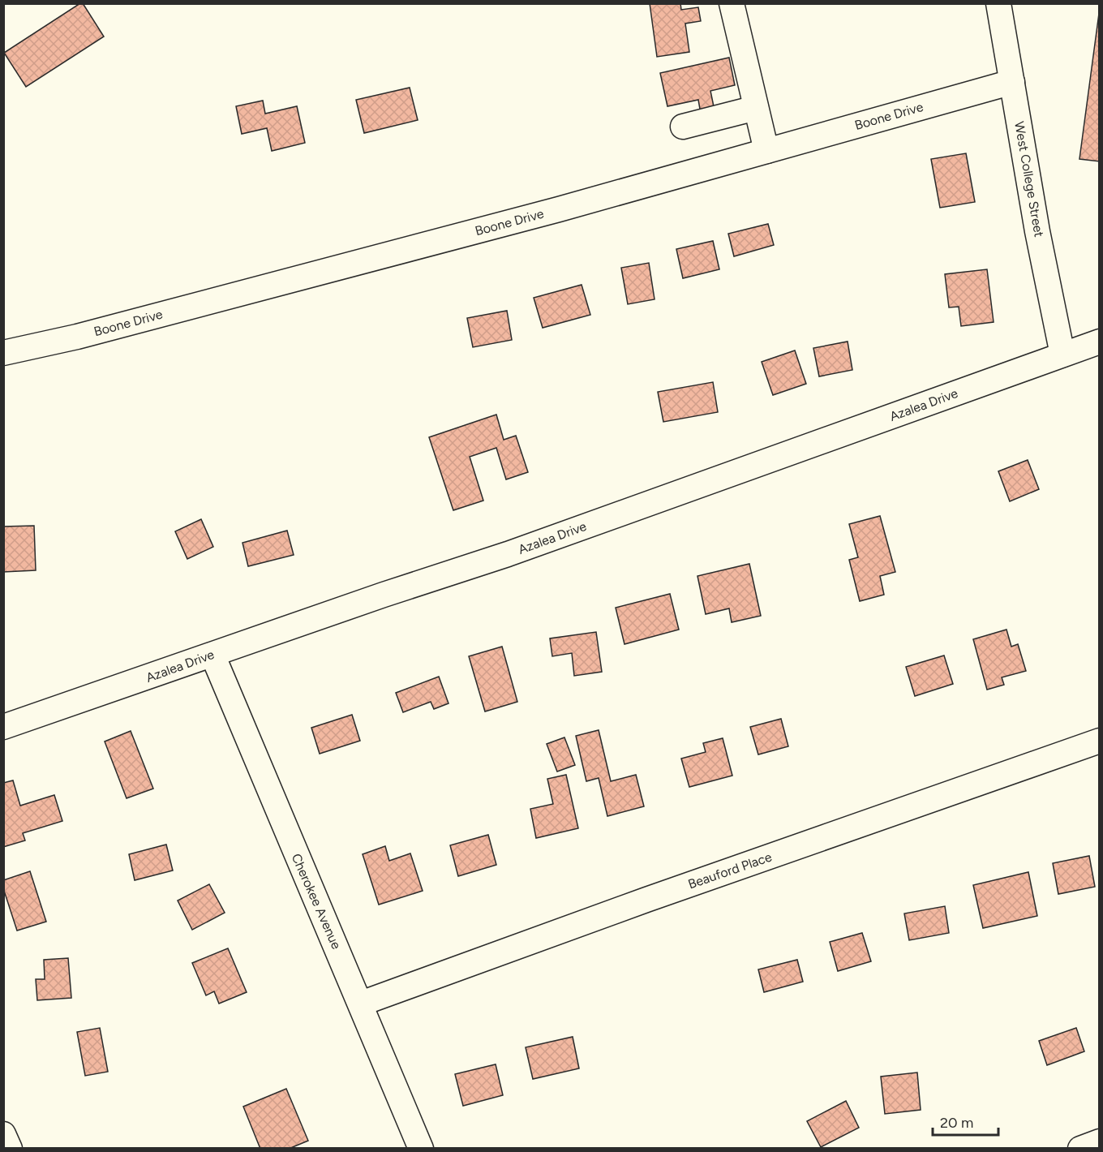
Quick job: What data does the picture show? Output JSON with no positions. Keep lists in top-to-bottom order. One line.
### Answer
{"streets":{"street":["Boone Drive","West College Street","Azalea Drive","Beauford Place","Cherokee Avenue"]},"crossings":[["Boone Drive","West College Street"],["West College Street","Azalea Drive"],["Azalea Drive","Cherokee Avenue"],["Beauford Place","Cherokee Avenue"]],"scale_bar":"20 m"}
